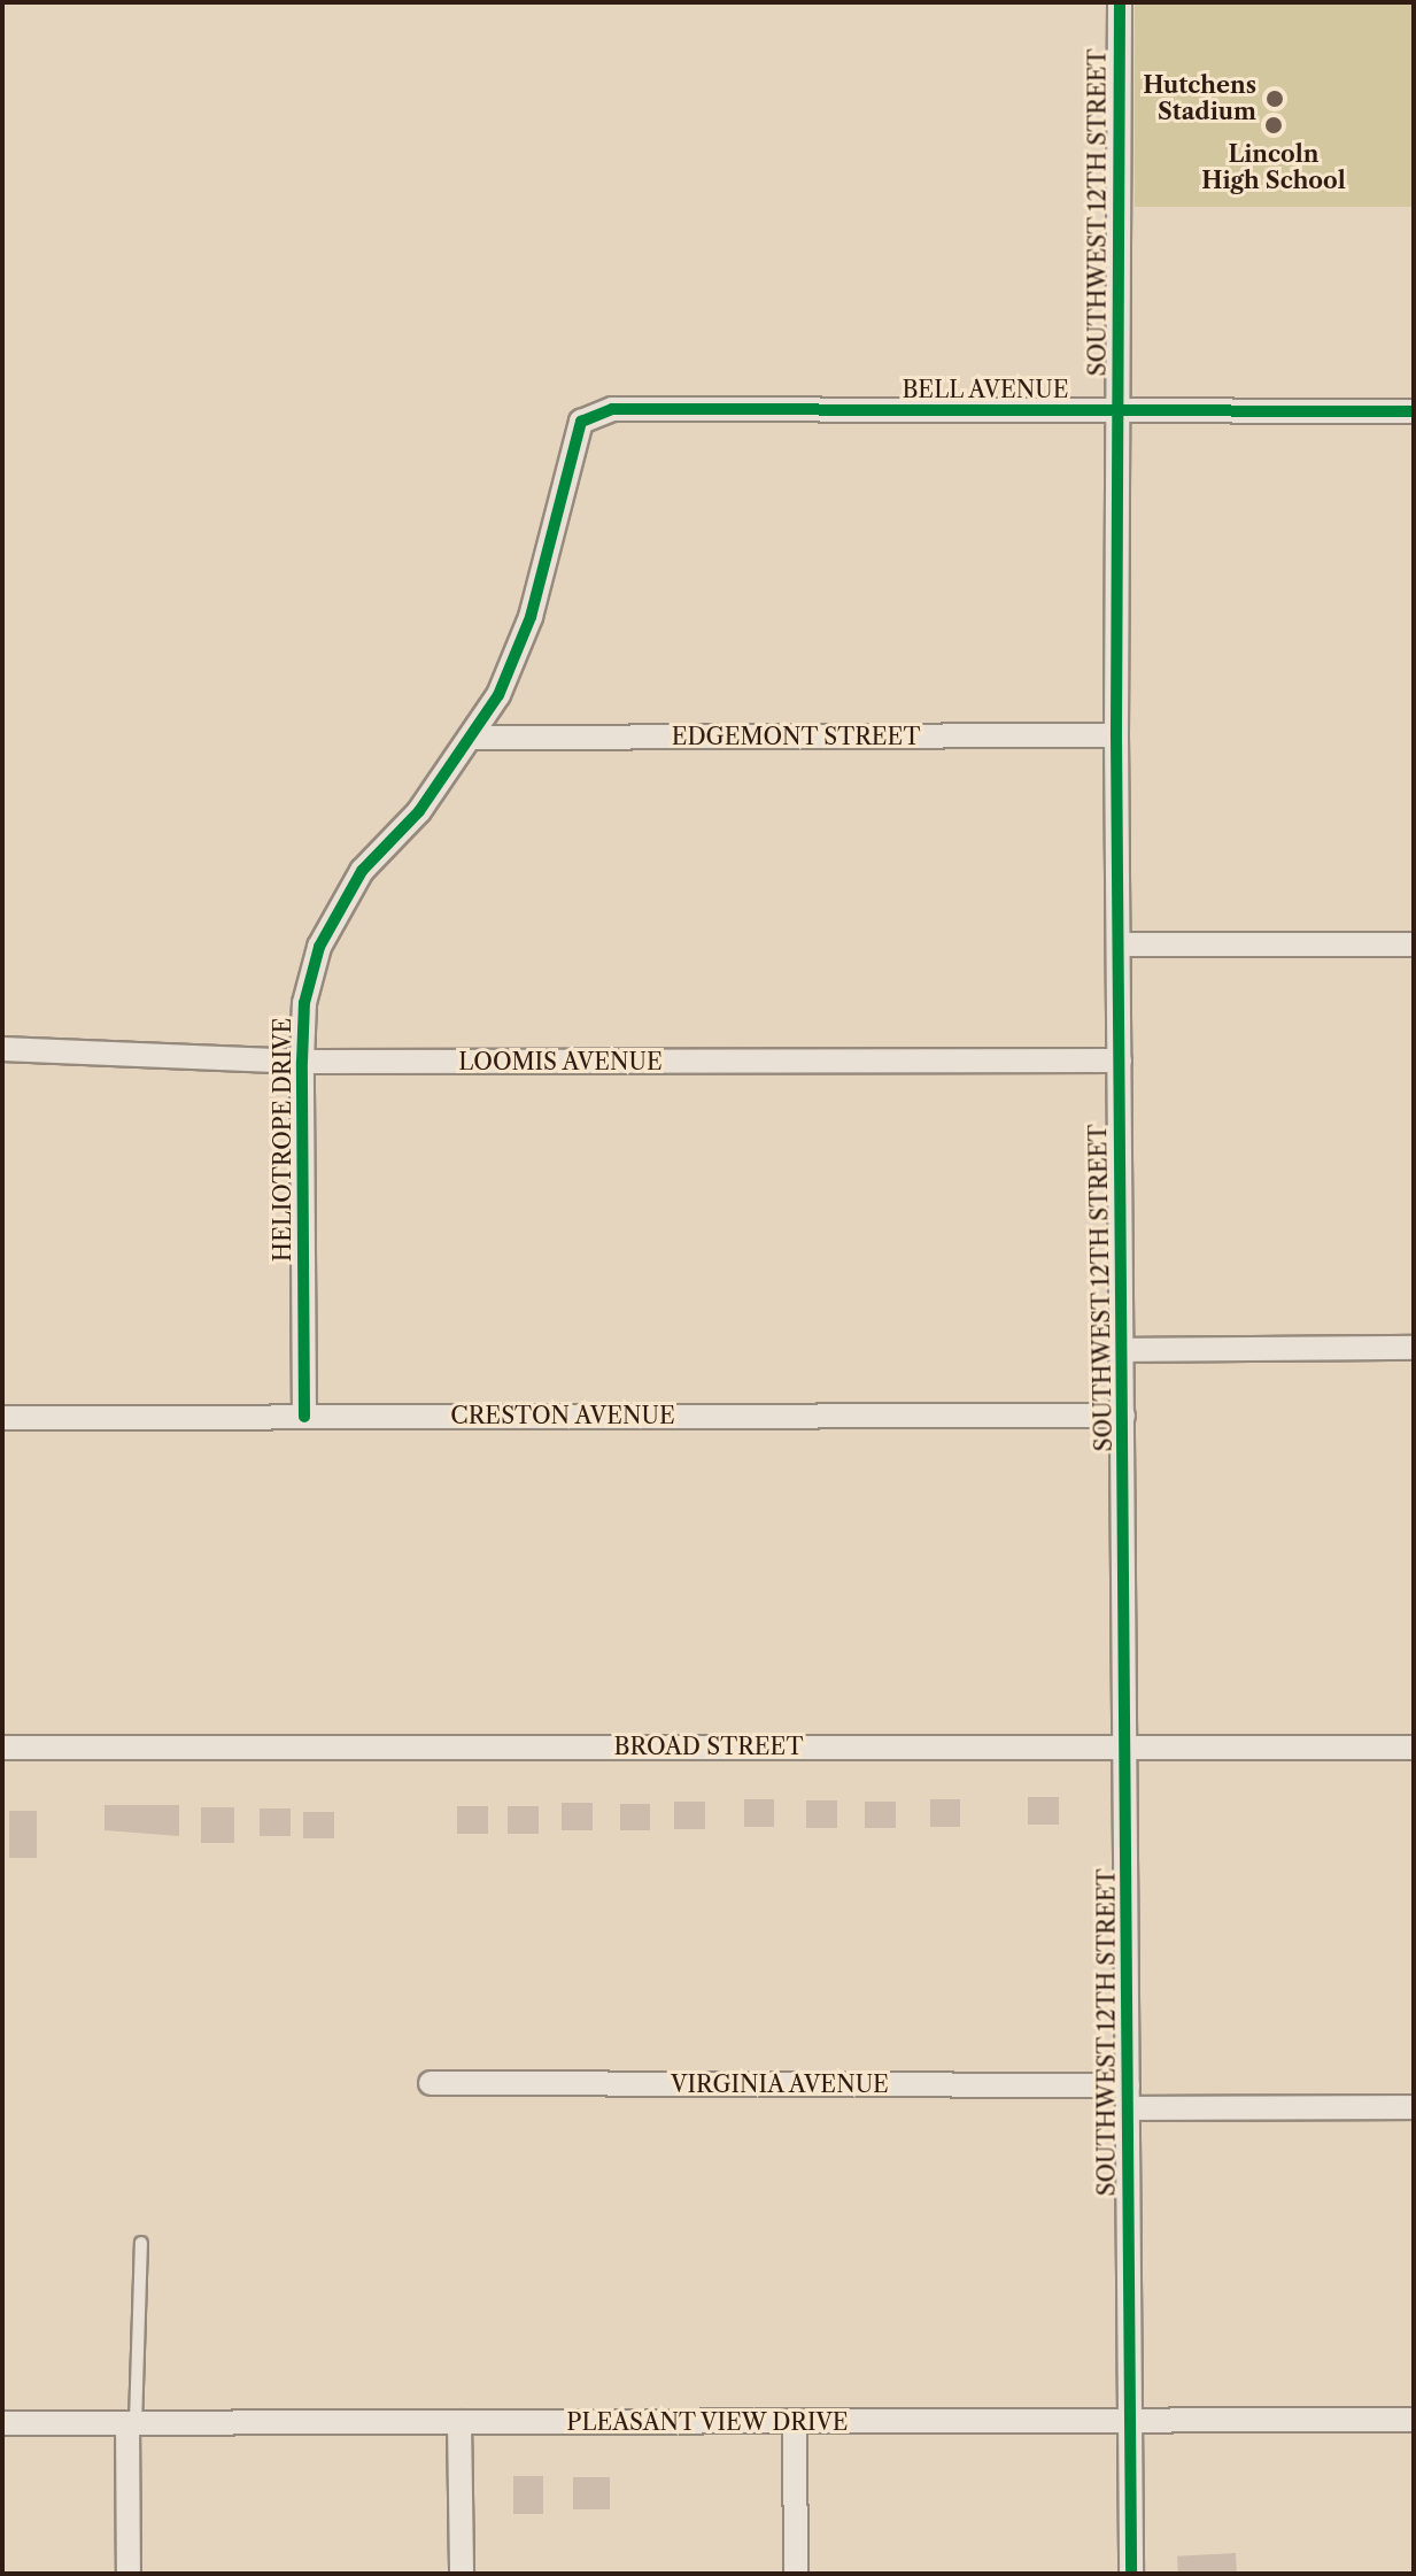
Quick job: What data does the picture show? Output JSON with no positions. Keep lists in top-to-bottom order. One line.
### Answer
{"streets":{"street":["SOUTHWEST 12TH STREET","BELL AVENUE","EDGEMONT STREET","LOOMIS AVENUE","HELIOTROPE DRIVE","CRESTON AVENUE","BROAD STREET","VIRGINIA AVENUE","PLEASANT VIEW DRIVE"]},"crossings":[["SOUTHWEST 12TH STREET","BELL AVENUE"],["SOUTHWEST 12TH STREET","EDGEMONT STREET"],["SOUTHWEST 12TH STREET","LOOMIS AVENUE"],["SOUTHWEST 12TH STREET","CRESTON AVENUE"],["SOUTHWEST 12TH STREET","BROAD STREET"],["SOUTHWEST 12TH STREET","VIRGINIA AVENUE"],["SOUTHWEST 12TH STREET","PLEASANT VIEW DRIVE"],["BELL AVENUE","HELIOTROPE DRIVE"],["EDGEMONT STREET","HELIOTROPE DRIVE"],["LOOMIS AVENUE","HELIOTROPE DRIVE"],["HELIOTROPE DRIVE","CRESTON AVENUE"]],"places":["Hutchens Stadium","Lincoln High School"]}
